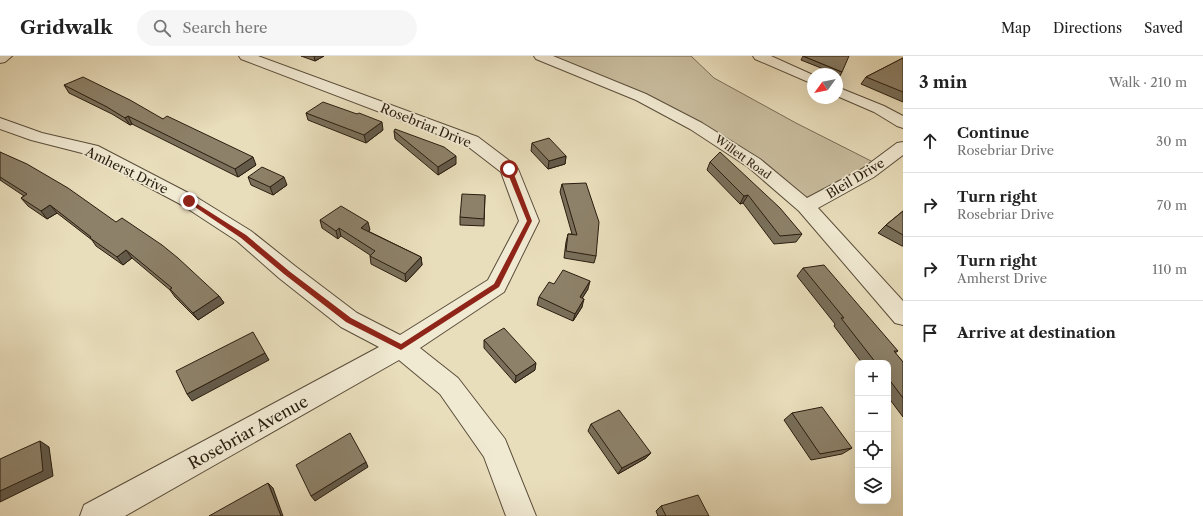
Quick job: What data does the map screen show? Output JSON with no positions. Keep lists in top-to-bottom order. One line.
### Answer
{"streets":{"street":["Rosebriar Drive","Willett Road","Amherst Drive","Bleil Drive","Rosebriar Avenue"]},"crossings":[["Rosebriar Drive","Amherst Drive"],["Rosebriar Drive","Rosebriar Avenue"],["Willett Road","Bleil Drive"],["Amherst Drive","Rosebriar Avenue"]],"north":"bottom left","page":{"header":"Gridwalk","search":"Search here","nav":["Map","Directions","Saved"],"heading":["3 min","Walk · 210 m"],"list":[["Continue","Rosebriar Drive","30 m"],["Turn right","Rosebriar Drive","70 m"],["Turn right","Amherst Drive","110 m"],"Arrive at destination"],"map_buttons":["+","−"]}}
